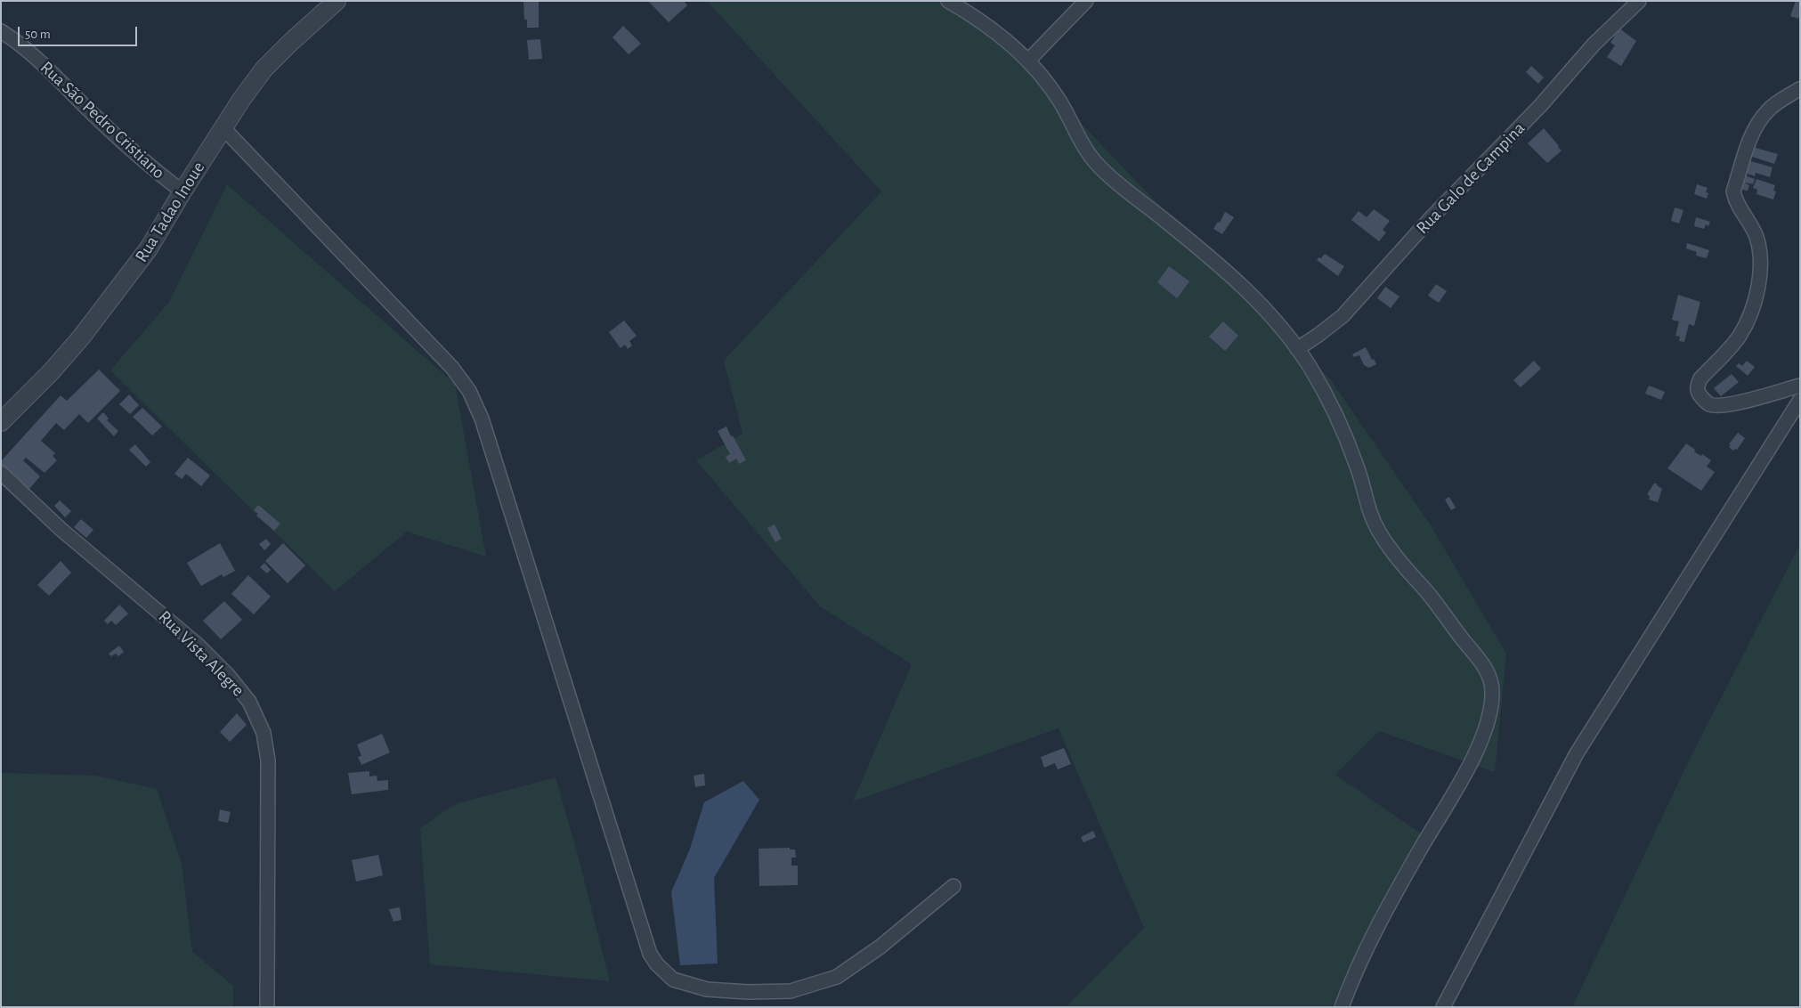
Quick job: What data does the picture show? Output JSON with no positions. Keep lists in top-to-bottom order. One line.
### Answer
{"streets":{"street":["Rua São Pedro Cristiano","Rua Galo de Campina","Rua Tadao Inoue","Rua Vista Alegre"]},"crossings":[["Rua São Pedro Cristiano","Rua Tadao Inoue"]],"scale_bar":"50 m"}
